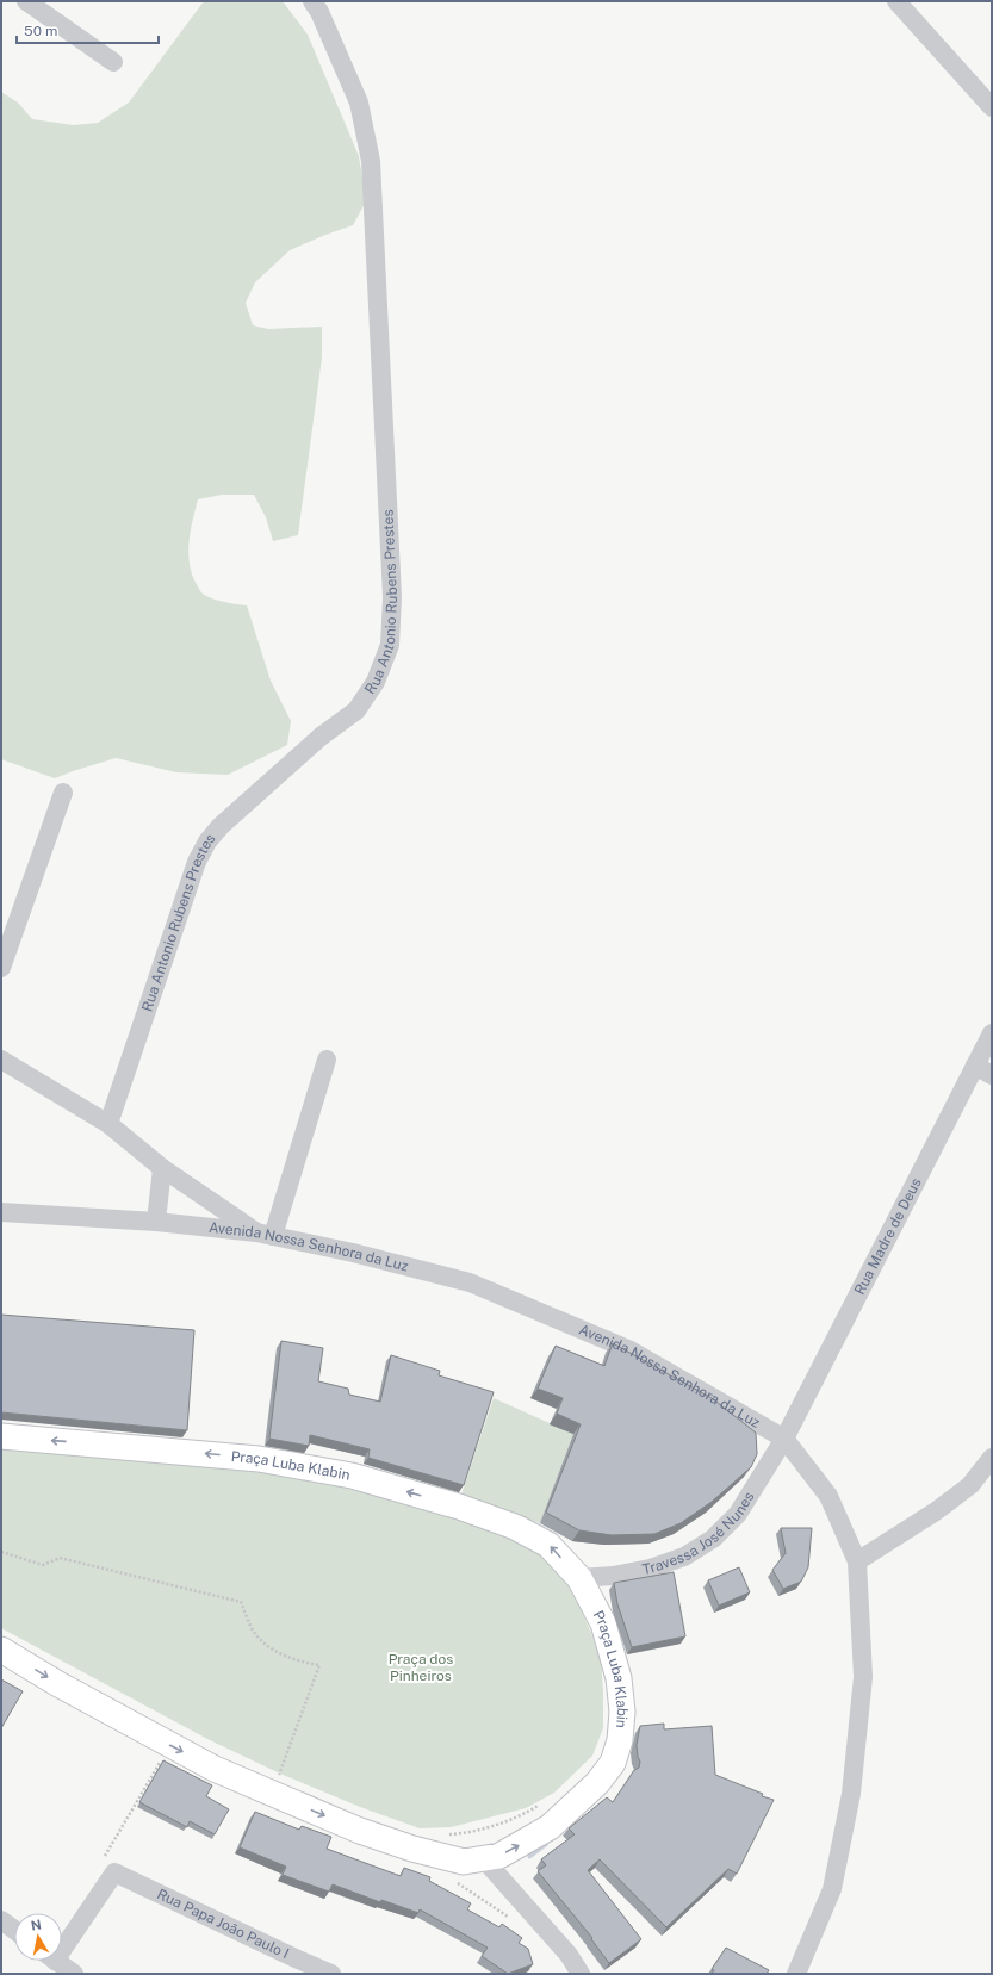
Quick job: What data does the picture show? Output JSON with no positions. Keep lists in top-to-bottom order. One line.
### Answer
{"streets":{"main road":["Praça Luba Klabin"],"street":["Rua Antonio Rubens Prestes","Rua Madre de Deus","Avenida Nossa Senhora da Luz","Travessa José Nunes","Rua Papa João Paulo I"]},"crossings":[["Rua Madre de Deus","Avenida Nossa Senhora da Luz"],["Rua Madre de Deus","Travessa José Nunes"],["Avenida Nossa Senhora da Luz","Travessa José Nunes"],["Praça Luba Klabin","Travessa José Nunes"]],"parks":["Praça dos Pinheiros"],"scale_bar":"50 m","north":"top"}
